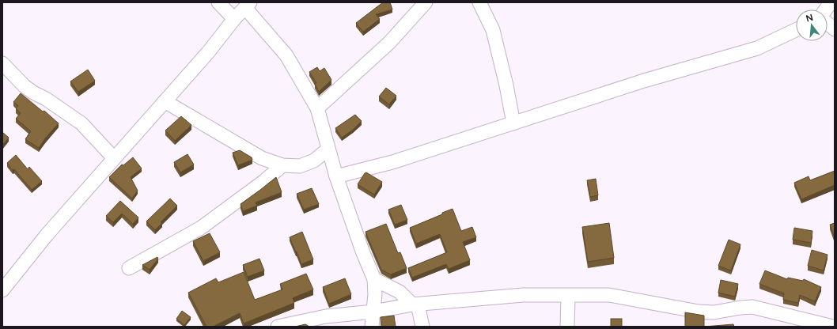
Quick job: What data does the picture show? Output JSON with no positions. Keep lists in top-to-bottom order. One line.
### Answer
{"north":"top"}
